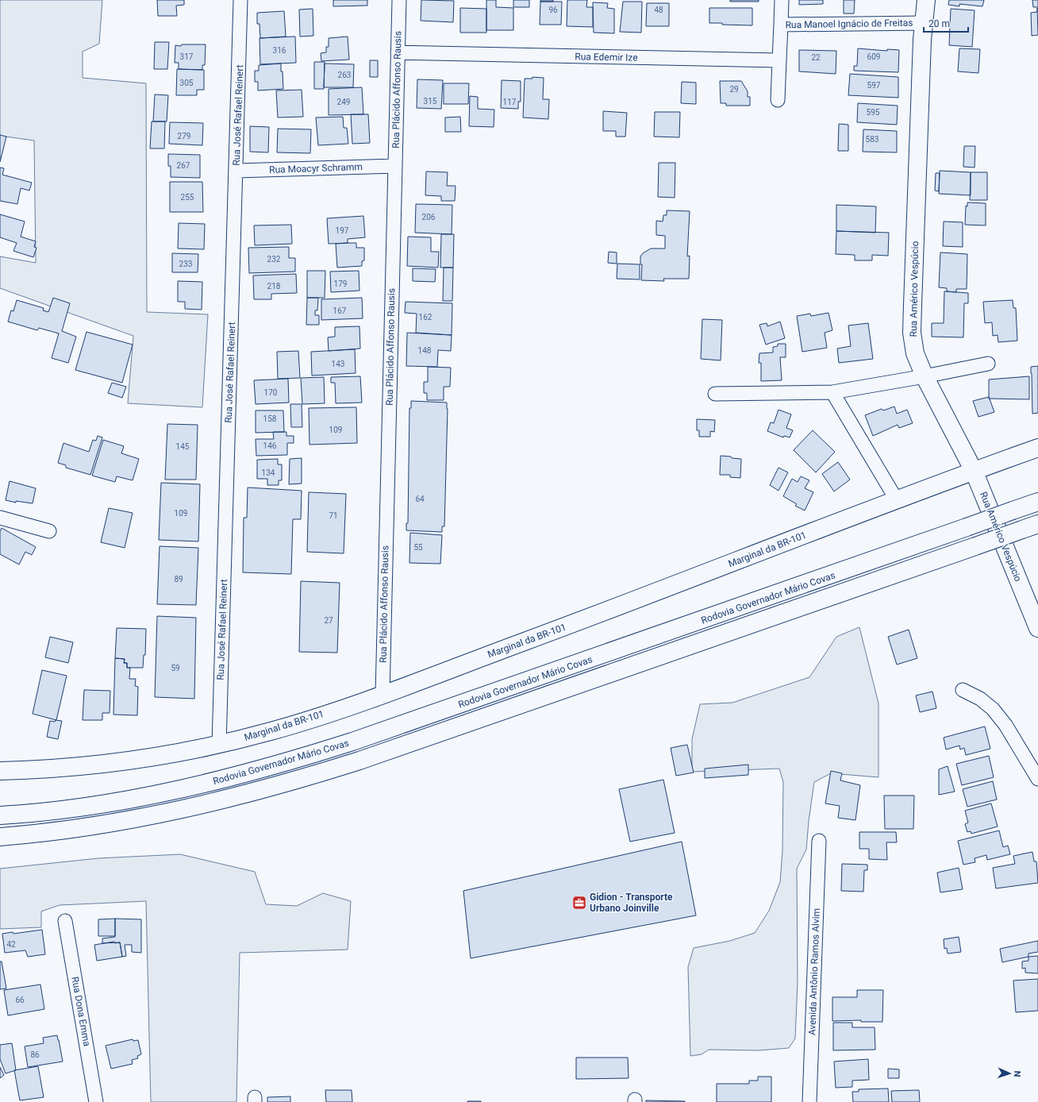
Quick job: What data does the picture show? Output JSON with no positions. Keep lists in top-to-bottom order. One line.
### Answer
{"streets":{"main road":["Rua Américo Vespúcio","Marginal da BR-101","Rodovia Governador Mário Covas"],"street":["Rua Manoel Ignácio de Freitas","Rua Edemir Ize","Rua Plácido Affonso Rausis","Rua José Rafael Reinert","Rua Moacyr Schramm","Avenida Antônio Ramos Alvim","Rua Dona Emma"]},"crossings":[["Rua Manoel Ignácio de Freitas","Rua Américo Vespúcio"],["Rua Edemir Ize","Rua Plácido Affonso Rausis"],["Rua Plácido Affonso Rausis","Rua Moacyr Schramm"],["Rua Plácido Affonso Rausis","Marginal da BR-101"],["Rua José Rafael Reinert","Rua Moacyr Schramm"],["Rua José Rafael Reinert","Marginal da BR-101"],["Rua Américo Vespúcio","Marginal da BR-101"]],"places":{"office":["Gidion - Transporte Urbano Joinville"]},"house_numbers":["96","48","316","317","609","22","263","305","597","29","315","249","117","595","279","583","267","255","206","197","232","233","179","218","167","162","148","143","170","158","109","146","145","134","64","109","71","55","89","27","59","42","66","86"],"scale_bar":"20 m","north":"right"}
